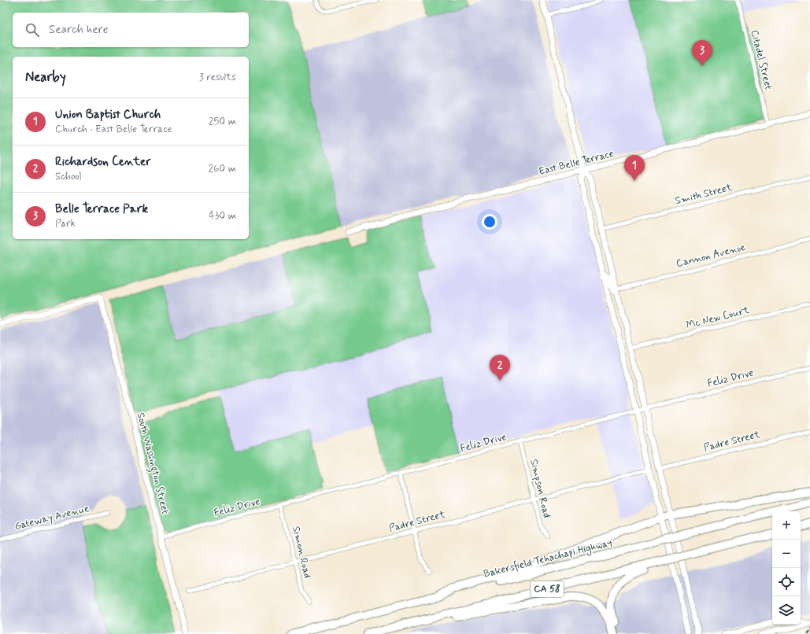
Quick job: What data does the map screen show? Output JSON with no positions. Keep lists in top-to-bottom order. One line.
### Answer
{"streets":{"highway":["Bakersfield Tehachapi Highway","CA 58"],"street":["Citadel Street","East Belle Terrace","Smith Street","Cannon Avenue","Mc New Court","Feliz Drive","Padre Street","South Washington Street","Simpson Road","Gateway Avenue","Simon Road"]},"crossings":[["Citadel Street","East Belle Terrace"],["Feliz Drive","South Washington Street"],["Feliz Drive","Simpson Road"],["Feliz Drive","Simon Road"],["Padre Street","Simpson Road"],["Padre Street","Simon Road"]],"page":{"search":"Search here","pins":["3","1","2"],"heading":["Nearby","3 results"],"list":[{"mark":"1","name":"Union Baptist Church","note":"Church · East Belle Terrace","value":"250 m"},{"mark":"2","name":"Richardson Center","note":"School","value":"260 m"},{"mark":"3","name":"Belle Terrace Park","note":"Park","value":"430 m"}],"map_buttons":["+","−"]}}
